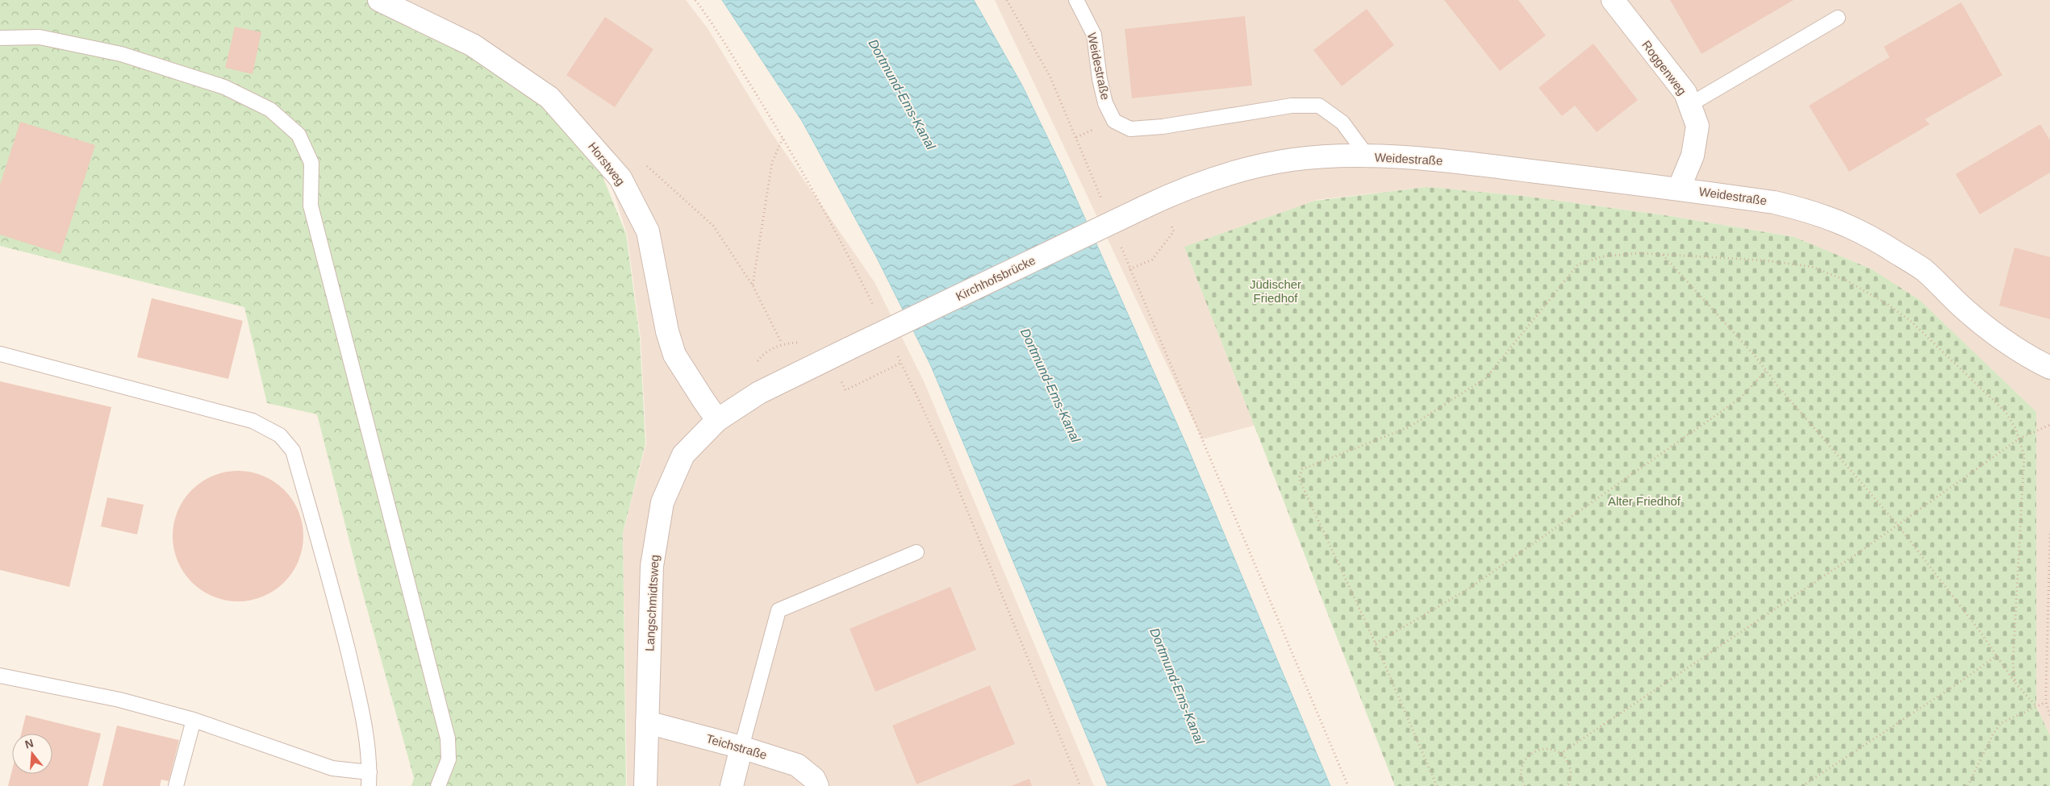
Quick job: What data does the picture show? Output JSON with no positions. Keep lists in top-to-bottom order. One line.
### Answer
{"streets":{"street":["Weidestraße","Roggenweg","Horstweg","Kirchhofsbrücke","Langschmidtsweg","Teichstraße"]},"crossings":[["Weidestraße","Roggenweg"],["Weidestraße","Kirchhofsbrücke"],["Horstweg","Langschmidtsweg"],["Kirchhofsbrücke","Langschmidtsweg"],["Langschmidtsweg","Teichstraße"]],"water":["Dortmund-Ems-Kanal"],"parks":["Jüdischer Friedhof","Alter Friedhof"],"north":"top"}
